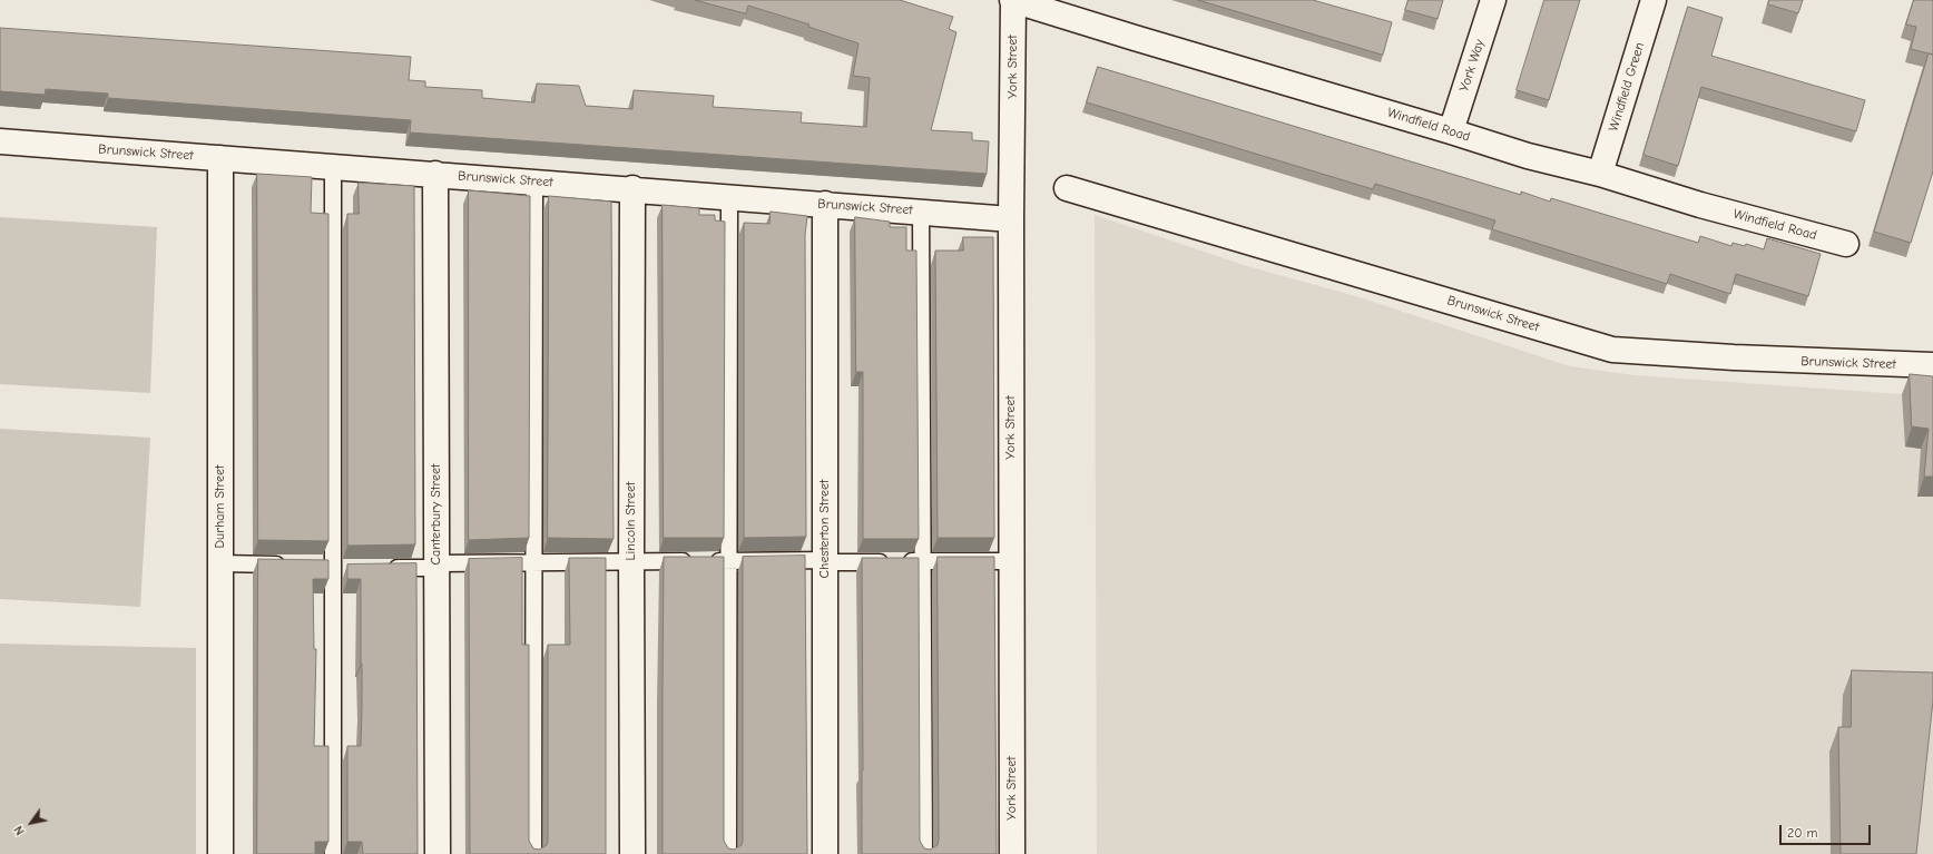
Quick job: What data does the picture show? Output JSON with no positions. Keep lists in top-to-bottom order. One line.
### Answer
{"streets":{"street":["York Way","York Street","Windfield Green","Windfield Road","Brunswick Street","Durham Street","Canterbury Street","Lincoln Street","Chesterton Street"]},"crossings":[["York Way","Windfield Road"],["York Street","Windfield Road"],["York Street","Brunswick Street"],["Windfield Green","Windfield Road"],["Brunswick Street","Durham Street"],["Brunswick Street","Canterbury Street"],["Brunswick Street","Lincoln Street"],["Brunswick Street","Chesterton Street"]],"scale_bar":"20 m","north":"bottom left"}
